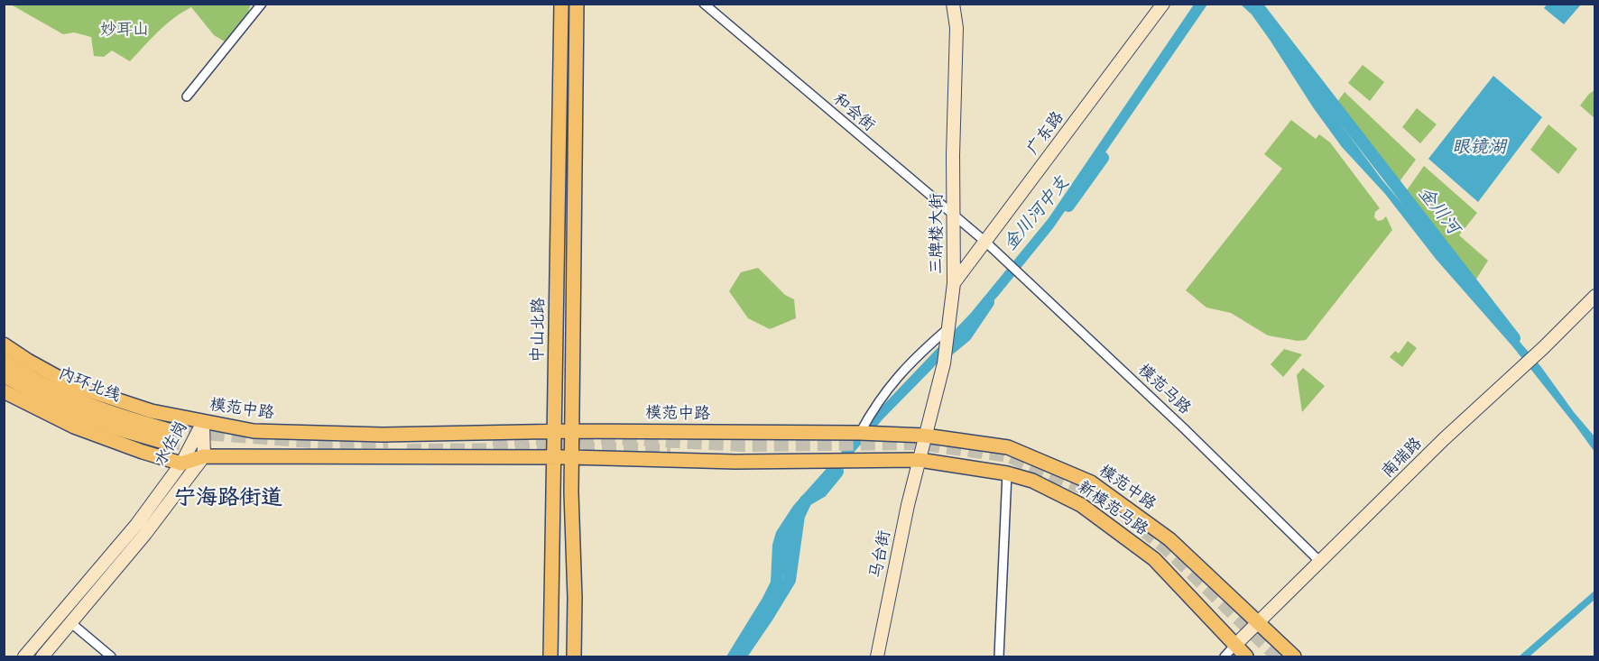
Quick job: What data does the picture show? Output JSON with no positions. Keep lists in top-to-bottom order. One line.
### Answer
{"streets":{"highway":["内环北线"],"main road":["中山北路","模范中路","新模范马路"],"street":["和会街","广东路","三牌楼大街","模范马路","水佐岗","南瑞路","马台街"]},"crossings":[["和会街","广东路"],["和会街","三牌楼大街"],["和会街","模范马路"],["广东路","三牌楼大街"],["广东路","模范马路"],["三牌楼大街","模范中路"],["三牌楼大街","新模范马路"],["三牌楼大街","马台街"],["中山北路","模范中路"],["模范马路","南瑞路"],["模范中路","水佐岗"],["模范中路","南瑞路"],["南瑞路","新模范马路"],["新模范马路","马台街"]],"districts":["宁海路街道"],"water":["眼镜湖","金川河","金川河中支"],"parks":["妙耳山"]}
